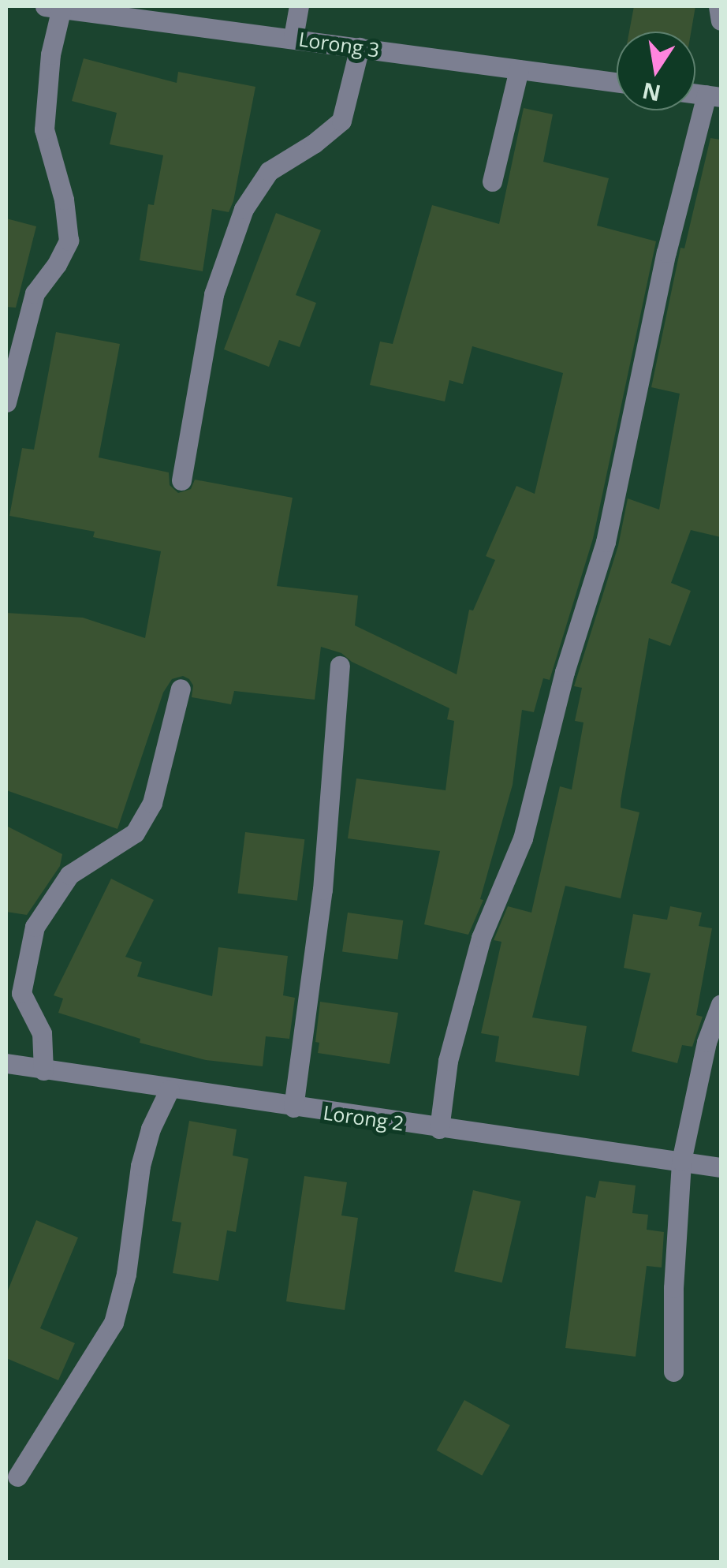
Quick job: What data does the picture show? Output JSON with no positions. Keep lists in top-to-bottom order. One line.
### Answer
{"streets":{"street":["Lorong 3","Lorong 2"]},"north":"bottom"}
